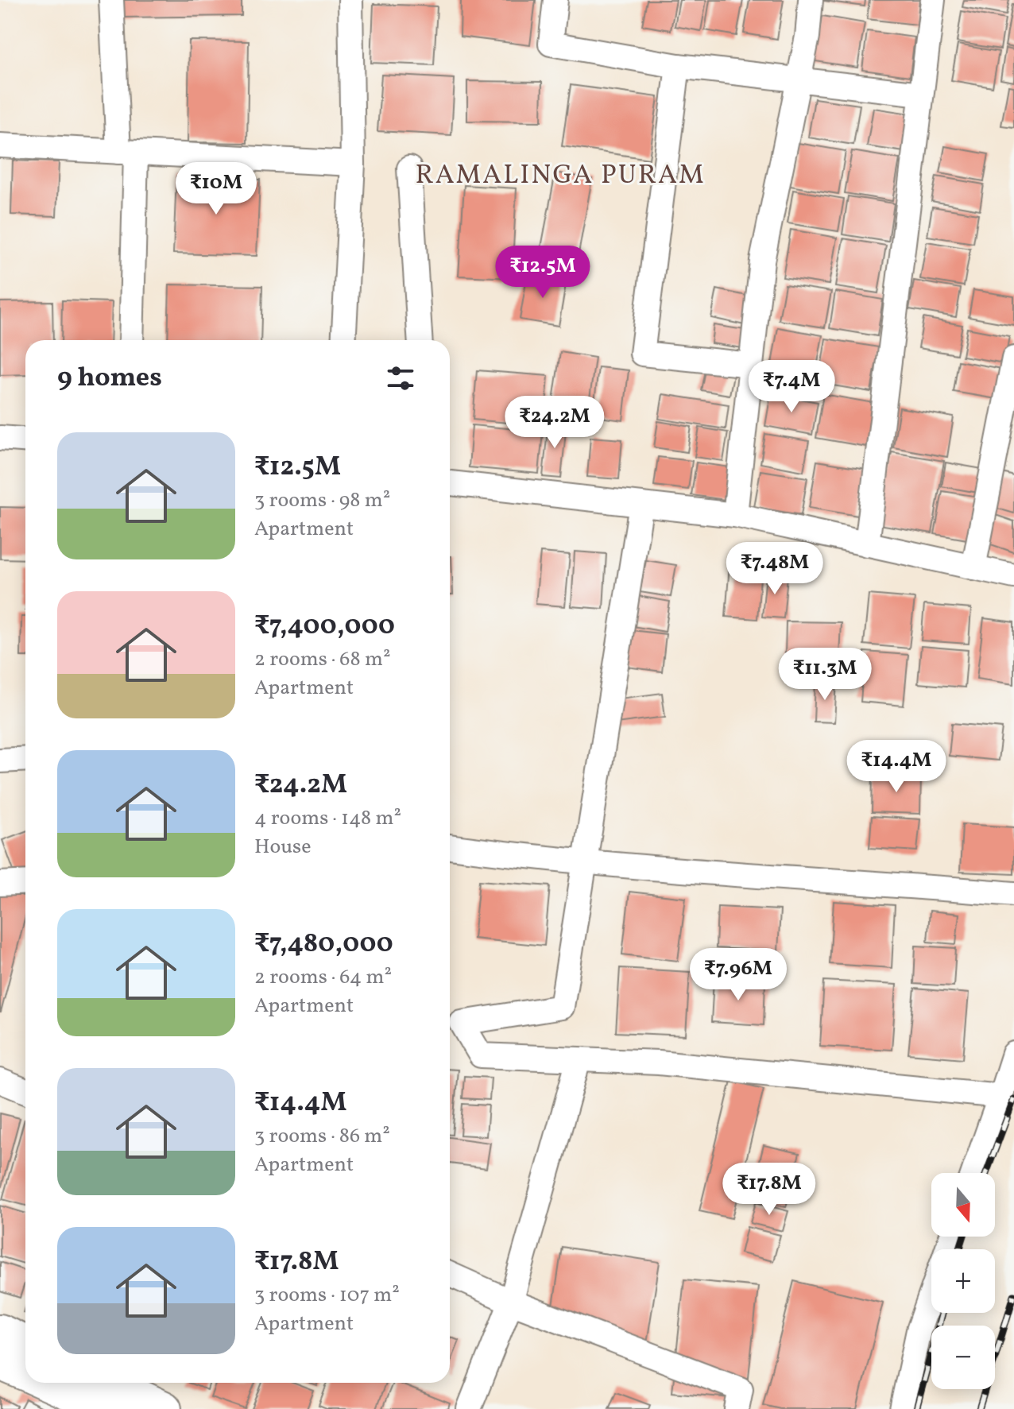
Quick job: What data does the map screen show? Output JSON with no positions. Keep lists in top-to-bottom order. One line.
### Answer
{"districts":["RAMALINGA PURAM"],"north":"bottom","page":{"price":["₹10M","₹12.5M","₹7.4M","₹24.2M","₹7.48M","₹11.3M","₹14.4M","₹7.96M","₹17.8M"],"heading":"9 homes","list":[{"name":"₹12.5M","note":"3 rooms · 98 m² · Apartment"},{"name":"₹7,400,000","note":"2 rooms · 68 m² · Apartment"},{"name":"₹24.2M","note":"4 rooms · 148 m² · House"},{"name":"₹7,480,000","note":"2 rooms · 64 m² · Apartment"},{"name":"₹14.4M","note":"3 rooms · 86 m² · Apartment"},{"name":"₹17.8M","note":"3 rooms · 107 m² · Apartment"}],"map_buttons":["+","−"]}}
